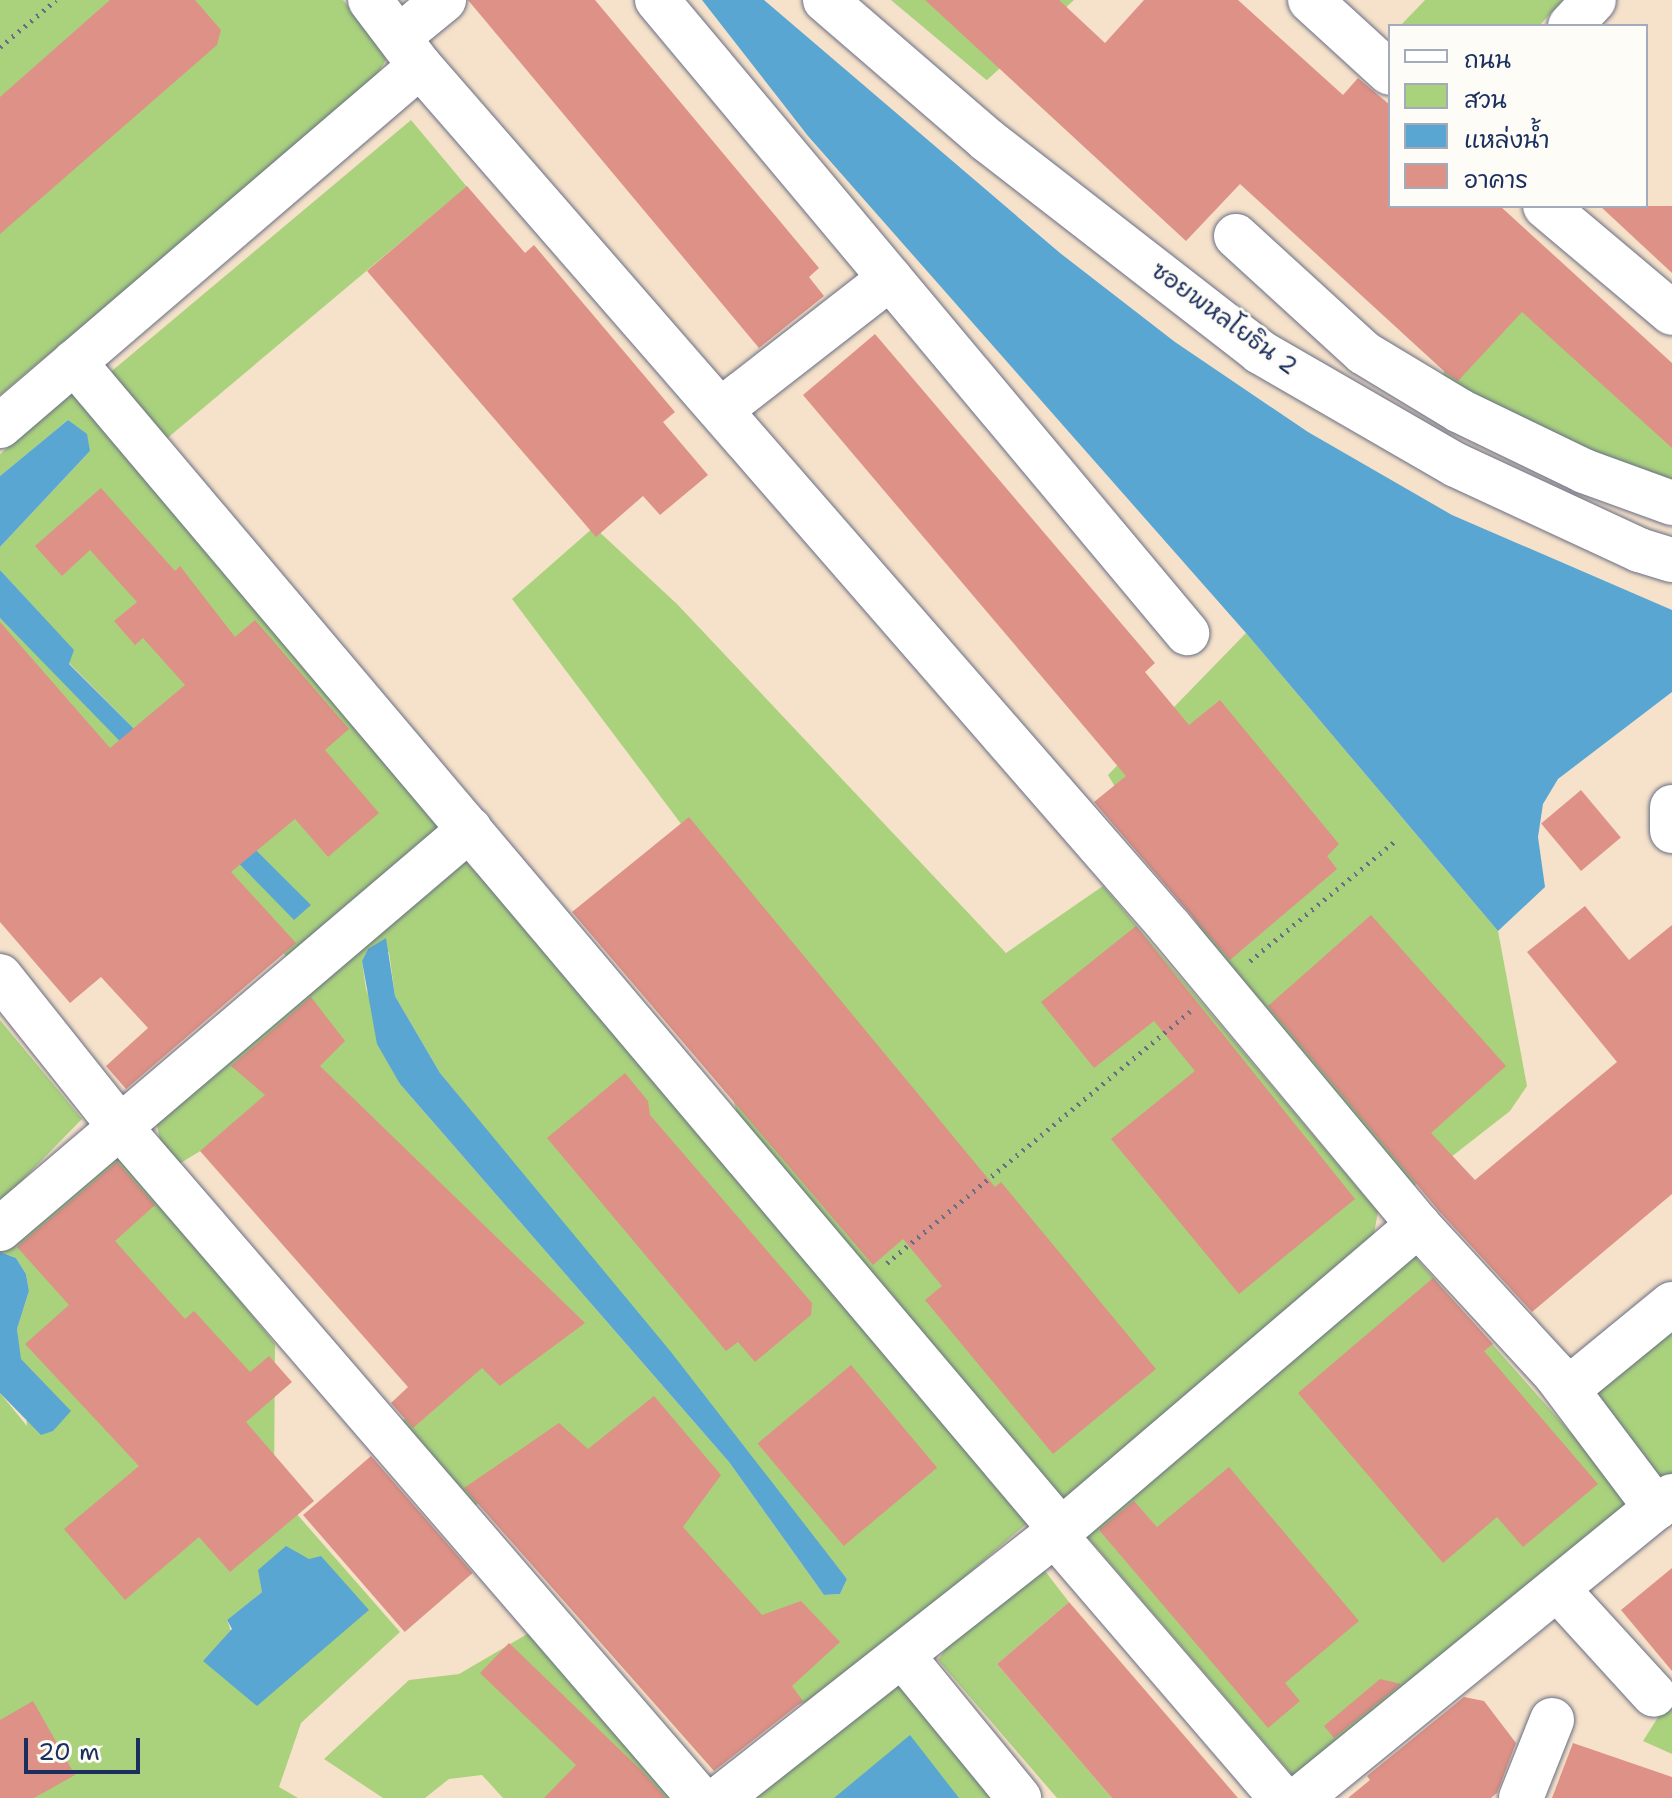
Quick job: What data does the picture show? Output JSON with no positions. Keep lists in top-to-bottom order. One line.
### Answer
{"streets":{"street":["ซอยพหลโยธิน 2"]},"legend":["ถนน","สวน","แหล่งน้ำ","อาคาร"],"scale_bar":"20 m"}
